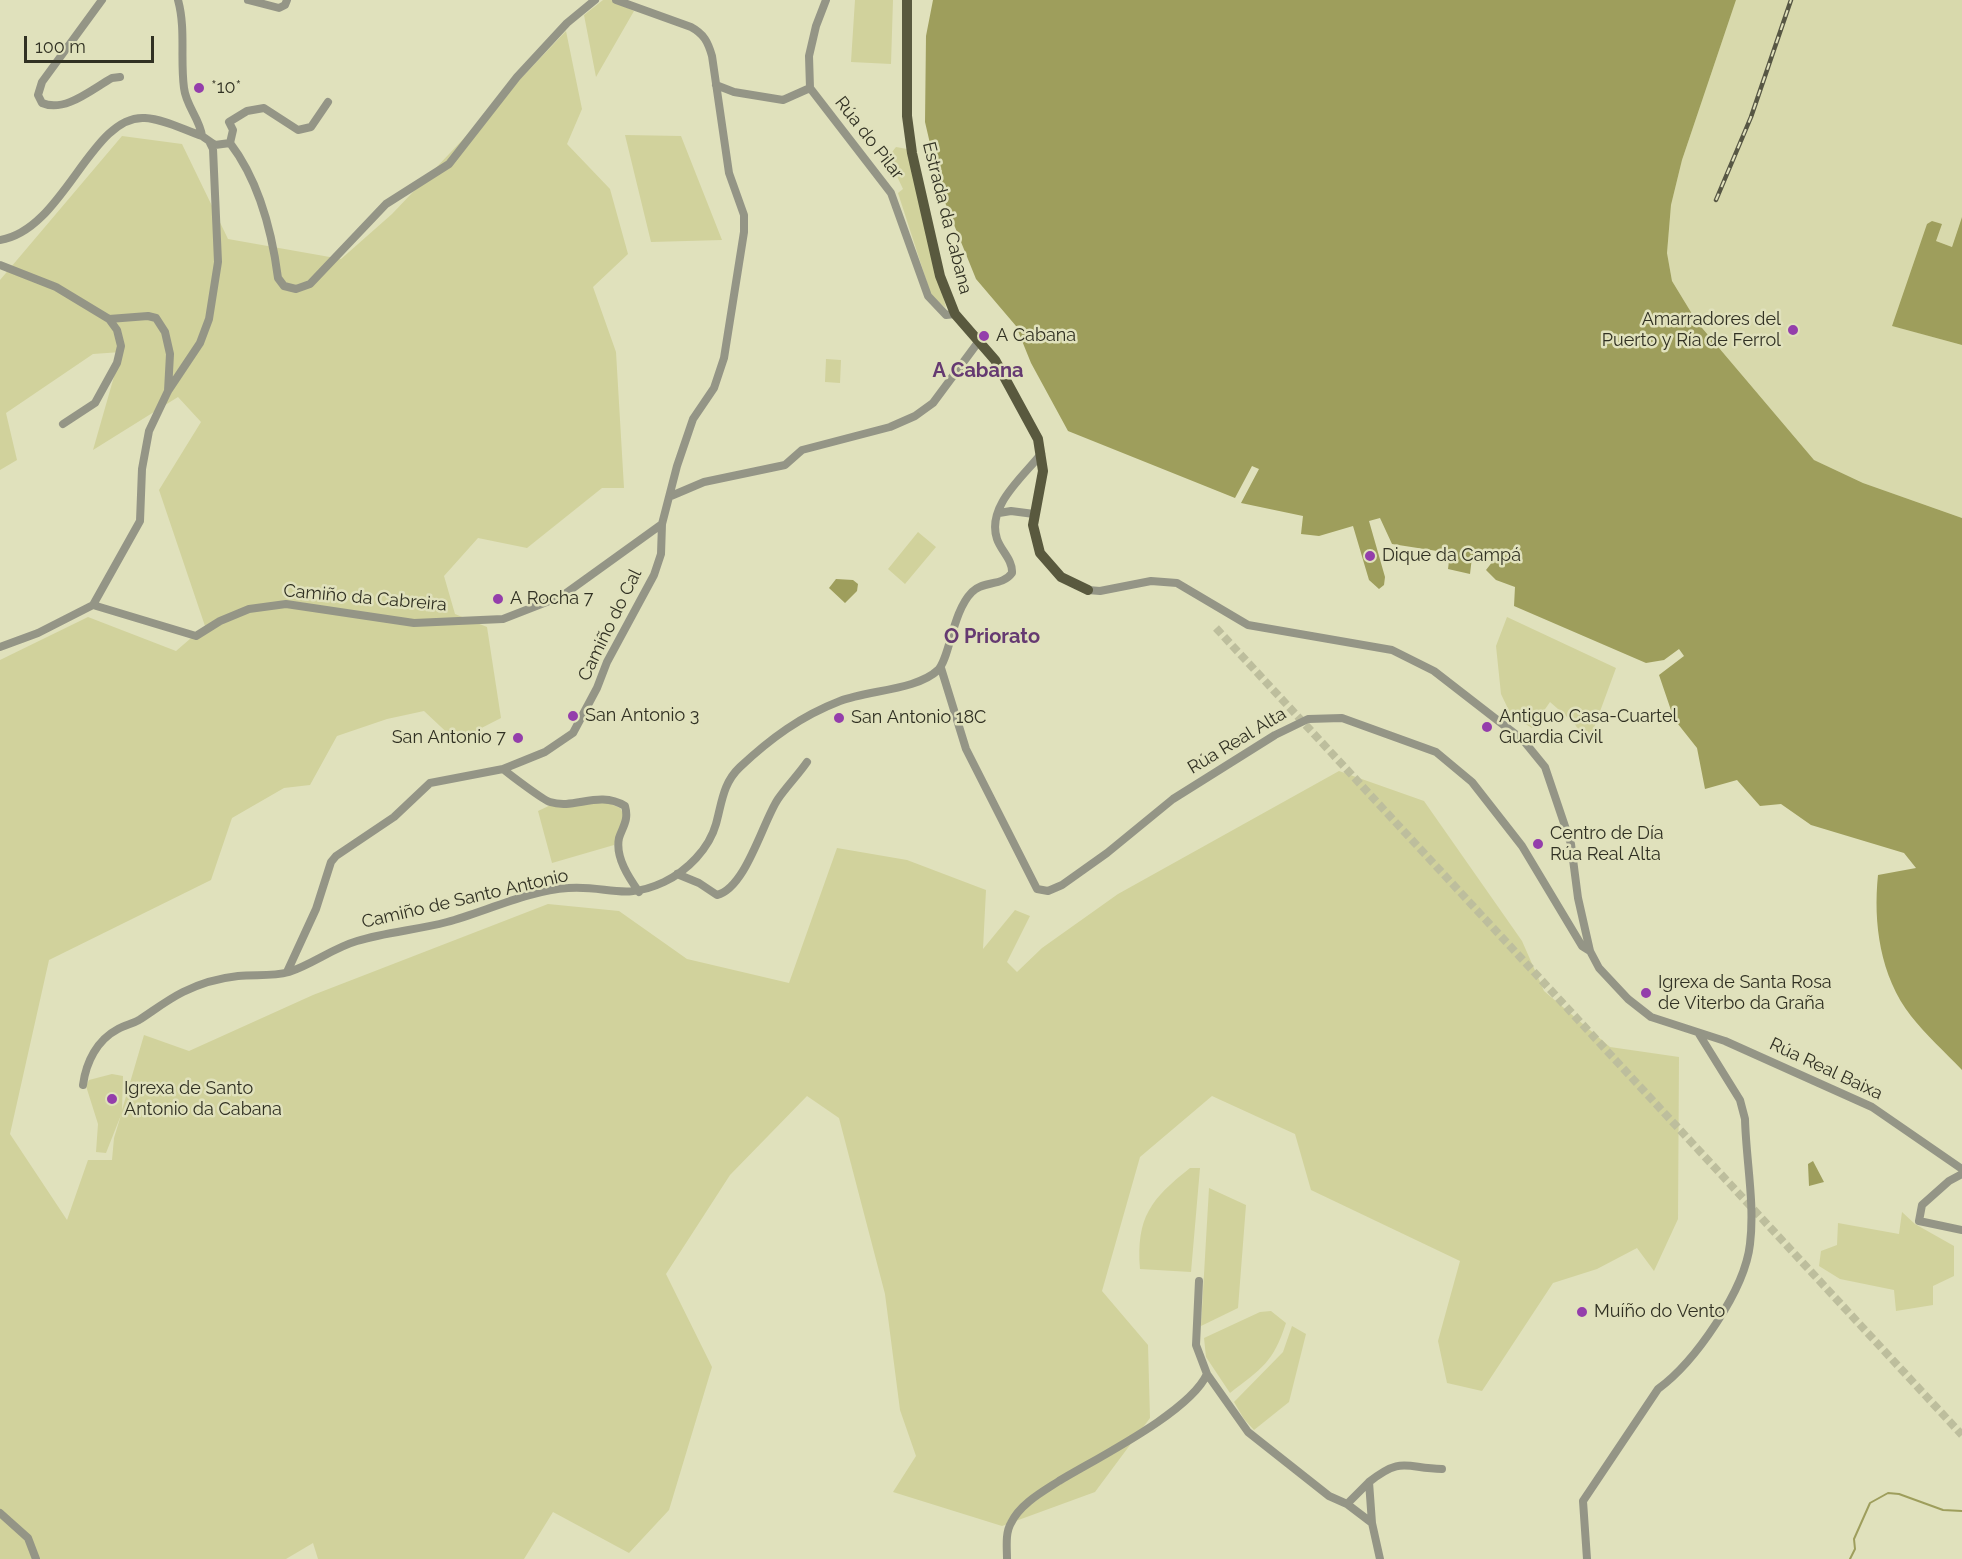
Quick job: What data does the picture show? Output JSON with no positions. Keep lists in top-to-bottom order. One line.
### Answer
{"streets":{"main road":["Estrada da Cabana"],"street":["Rúa do Pilar","Camiño da Cabreira","Camiño do Cal","Rúa Real Alta","Camiño de Santo Antonio","Rúa Real Baixa"]},"crossings":[["Rúa do Pilar","Estrada da Cabana"],["Camiño da Cabreira","Camiño do Cal"],["Camiño do Cal","Camiño de Santo Antonio"],["Rúa Real Alta","Camiño de Santo Antonio"],["Rúa Real Alta","Rúa Real Baixa"]],"districts":["A Cabana","O Priorato"],"places":["*10*","Amarradores del Puerto y Ría de Ferrol","A Cabana","Dique da Campá","A Rocha 7","San Antonio 3","San Antonio 18C","Antiguo Casa-Cuartel Guardia Civil","San Antonio 7","Centro de Día Rúa Real Alta","Igrexa de Santa Rosa de Viterbo da Graña","Igrexa de Santo Antonio da Cabana","Muíño do Vento"],"scale_bar":"100 m"}
